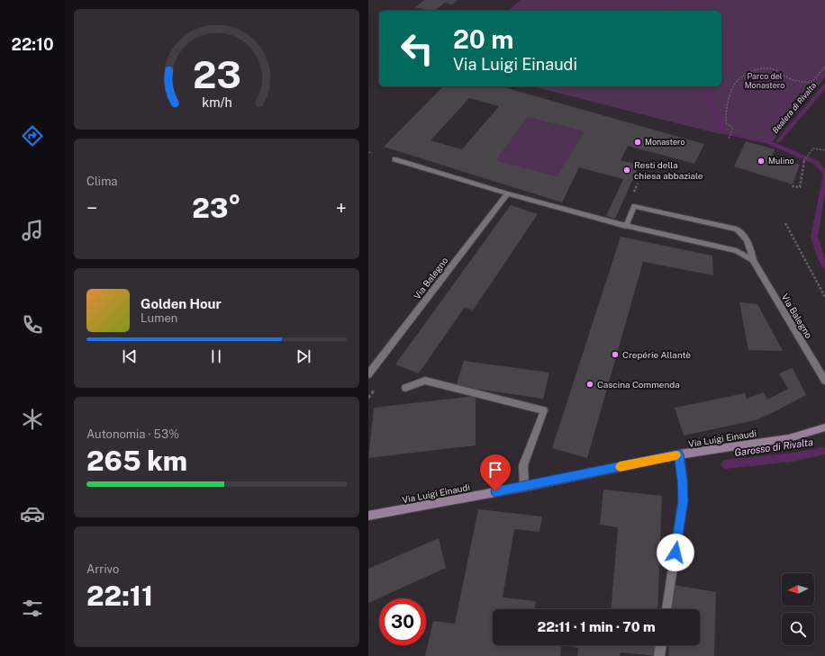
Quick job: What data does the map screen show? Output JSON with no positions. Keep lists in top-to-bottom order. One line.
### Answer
{"streets":{"main road":["Via Luigi Einaudi"],"street":["Via Balegno"]},"water":["Bealera di Rivalta","Garosso di Rivalta"],"parks":["Parco del Monastero"],"places":["Monastero","Mulino","Resti della chiesa abbaziale","Crepérie Allantè","Cascina Commenda"],"north":"left","page":{"tabs":"22:10","turn":["20 m","Via Luigi Einaudi"],"tile":["Clima",["Autonomia · 53%","265 km"],["Arrivo","22:11"]],"heat":["−","23°","+"],"song":["Golden Hour","Lumen"],"limit":"30","trip":"22:11 · 1 min · 70 m","gauge":["23","km/h"]}}
